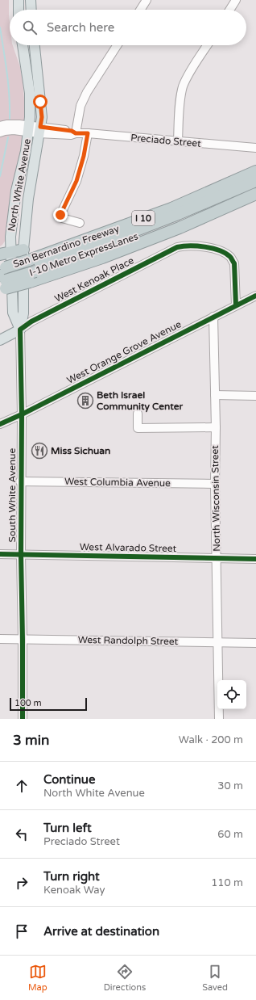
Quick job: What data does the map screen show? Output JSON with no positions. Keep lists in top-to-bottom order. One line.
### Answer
{"streets":{"highway":["I 10","San Bernardino Freeway","I-10 Metro ExpressLanes"],"main road":["North White Avenue","South White Avenue"],"street":["Preciado Street","West Kenoak Place","West Orange Grove Avenue","West Columbia Avenue","North Wisconsin Street","West Alvarado Street","West Randolph Street"]},"crossings":[["Preciado Street","North White Avenue"],["North White Avenue","West Kenoak Place"],["North White Avenue","South White Avenue"],["San Bernardino Freeway","I-10 Metro ExpressLanes"],["West Kenoak Place","West Orange Grove Avenue"],["West Kenoak Place","South White Avenue"],["West Orange Grove Avenue","South White Avenue"],["West Orange Grove Avenue","North Wisconsin Street"],["West Columbia Avenue","South White Avenue"],["West Columbia Avenue","North Wisconsin Street"],["South White Avenue","West Alvarado Street"],["South White Avenue","West Randolph Street"],["North Wisconsin Street","West Alvarado Street"],["North Wisconsin Street","West Randolph Street"]],"places":{"building":["Beth Israel Community Center"],"restaurant":["Miss Sichuan"]},"scale_bar":"100 m","page":{"search":"Search here","scale":"100 m","heading":["3 min","Walk · 200 m"],"list":[["Continue","North White Avenue","30 m"],["Turn left","Preciado Street","60 m"],["Turn right","Kenoak Way","110 m"],"Arrive at destination"],"nav":["Map","Directions","Saved"]}}
